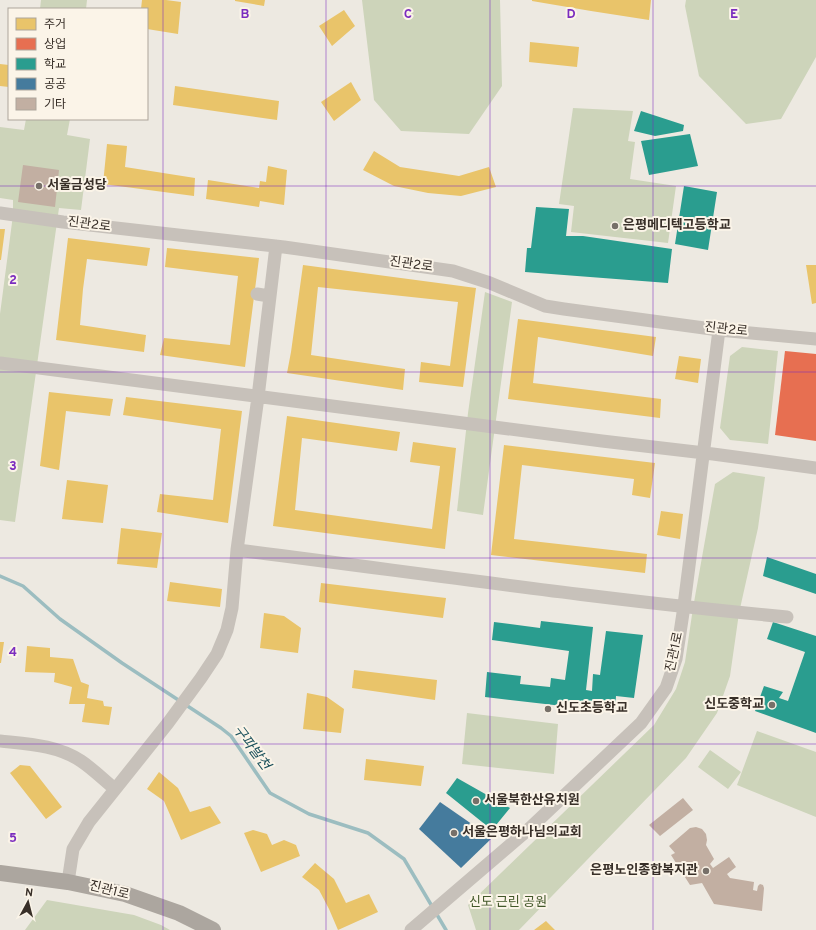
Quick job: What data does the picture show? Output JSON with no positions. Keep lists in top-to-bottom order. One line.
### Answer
{"streets":{"main road":["진관1로"],"street":["진관2로"]},"crossings":[["진관2로","진관1로"]],"water":["구파발천"],"parks":["신도 근린 공원"],"places":["서울금성당","은평메디텍고등학교","신도중학교","신도초등학교","서울북한산유치원","서울은평하나님의교회","은평노인종합복지관"],"legend":["주거","상업","학교","공공","기타"],"north":"top","grid":{"columns":["B","C","D","E"],"rows":["2","3","4","5"]}}
